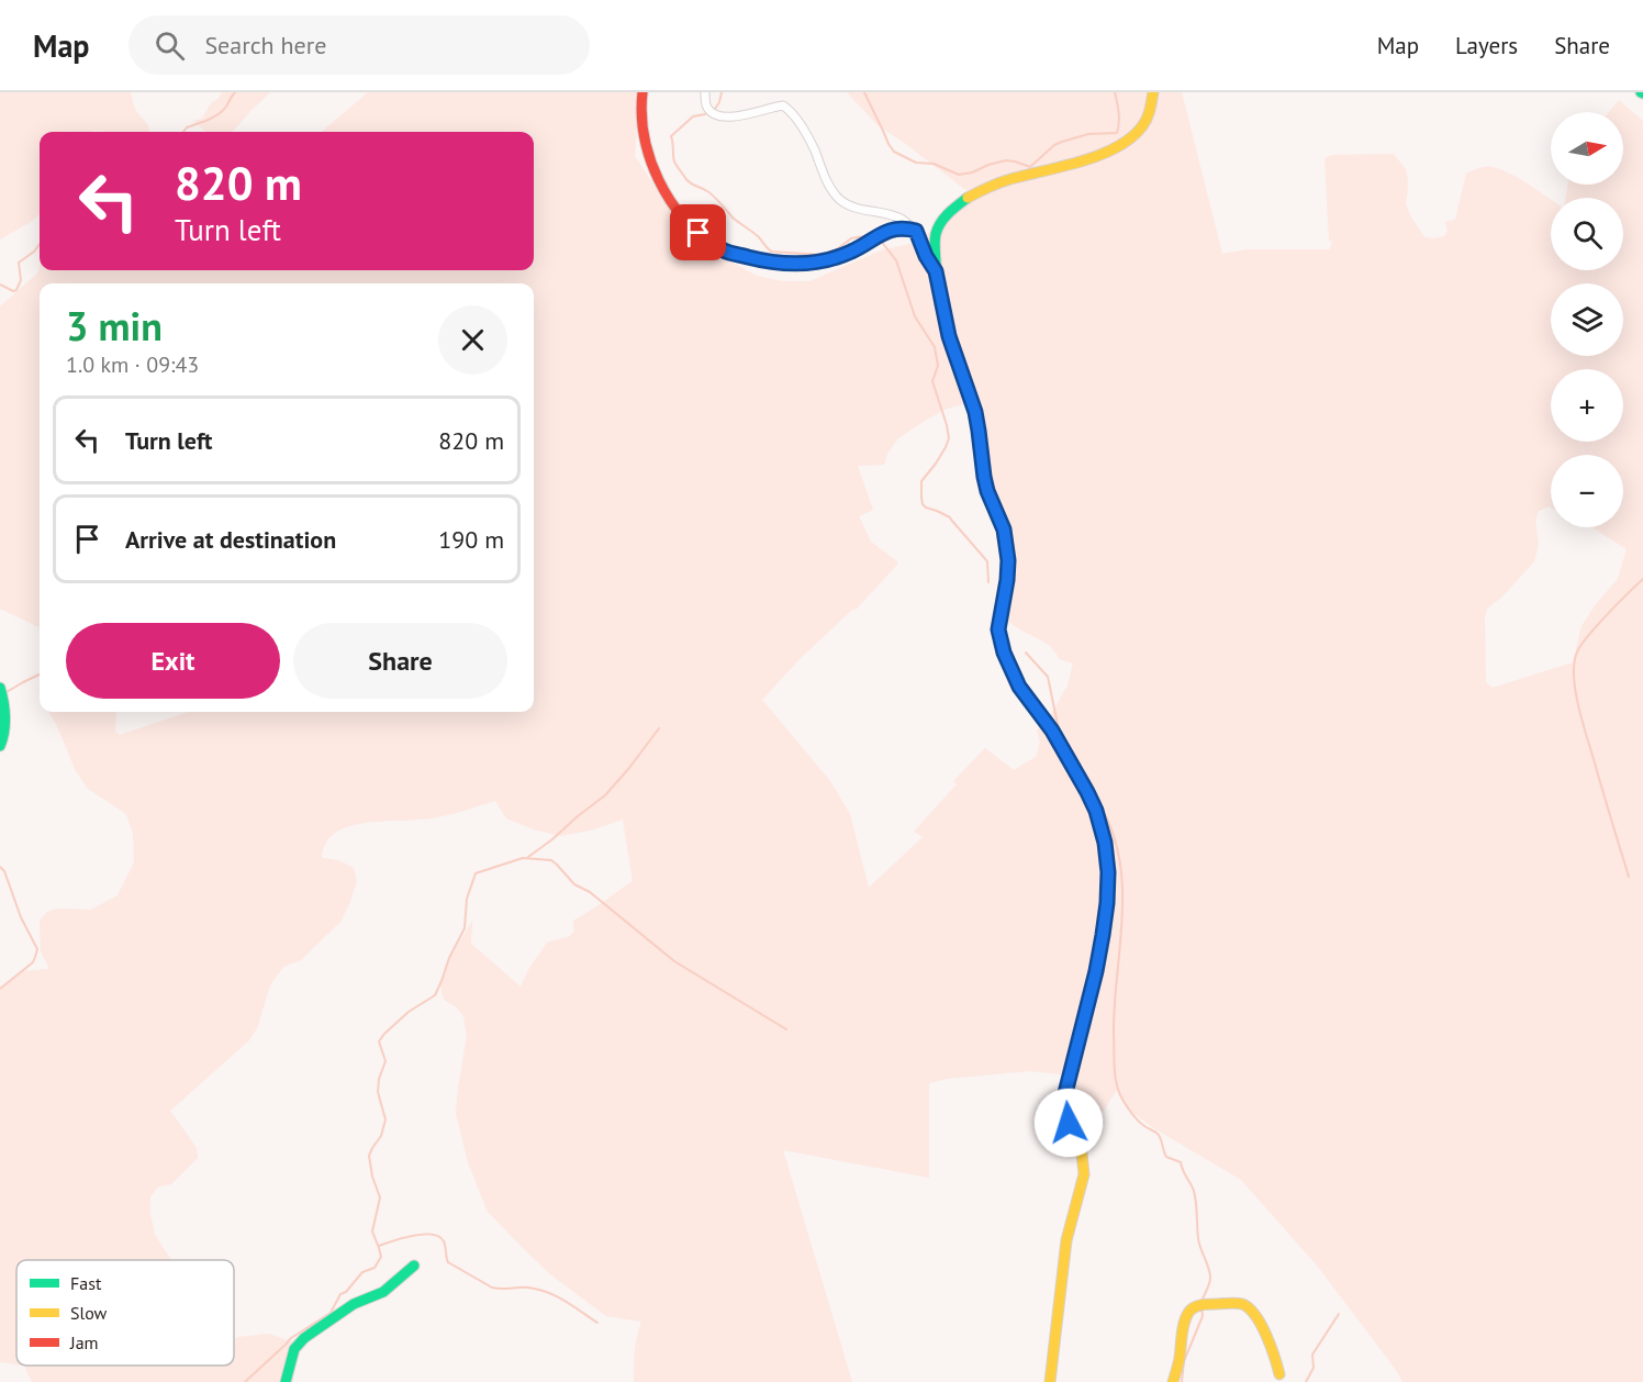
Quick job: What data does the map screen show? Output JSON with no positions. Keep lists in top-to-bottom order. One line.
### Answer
{"legend":["Fast","Slow","Jam"],"north":"right","page":{"header":"Map","search":"Search here","nav":["Map","Layers","Share"],"map_buttons":["+","−"],"turn":["820 m","Turn left"],"heading":["3 min","1.0 km · 09:43"],"list":[{"name":"Turn left","value":"820 m"},{"name":"Arrive at destination","value":"190 m"}],"buttons":["Exit","Share"]}}
